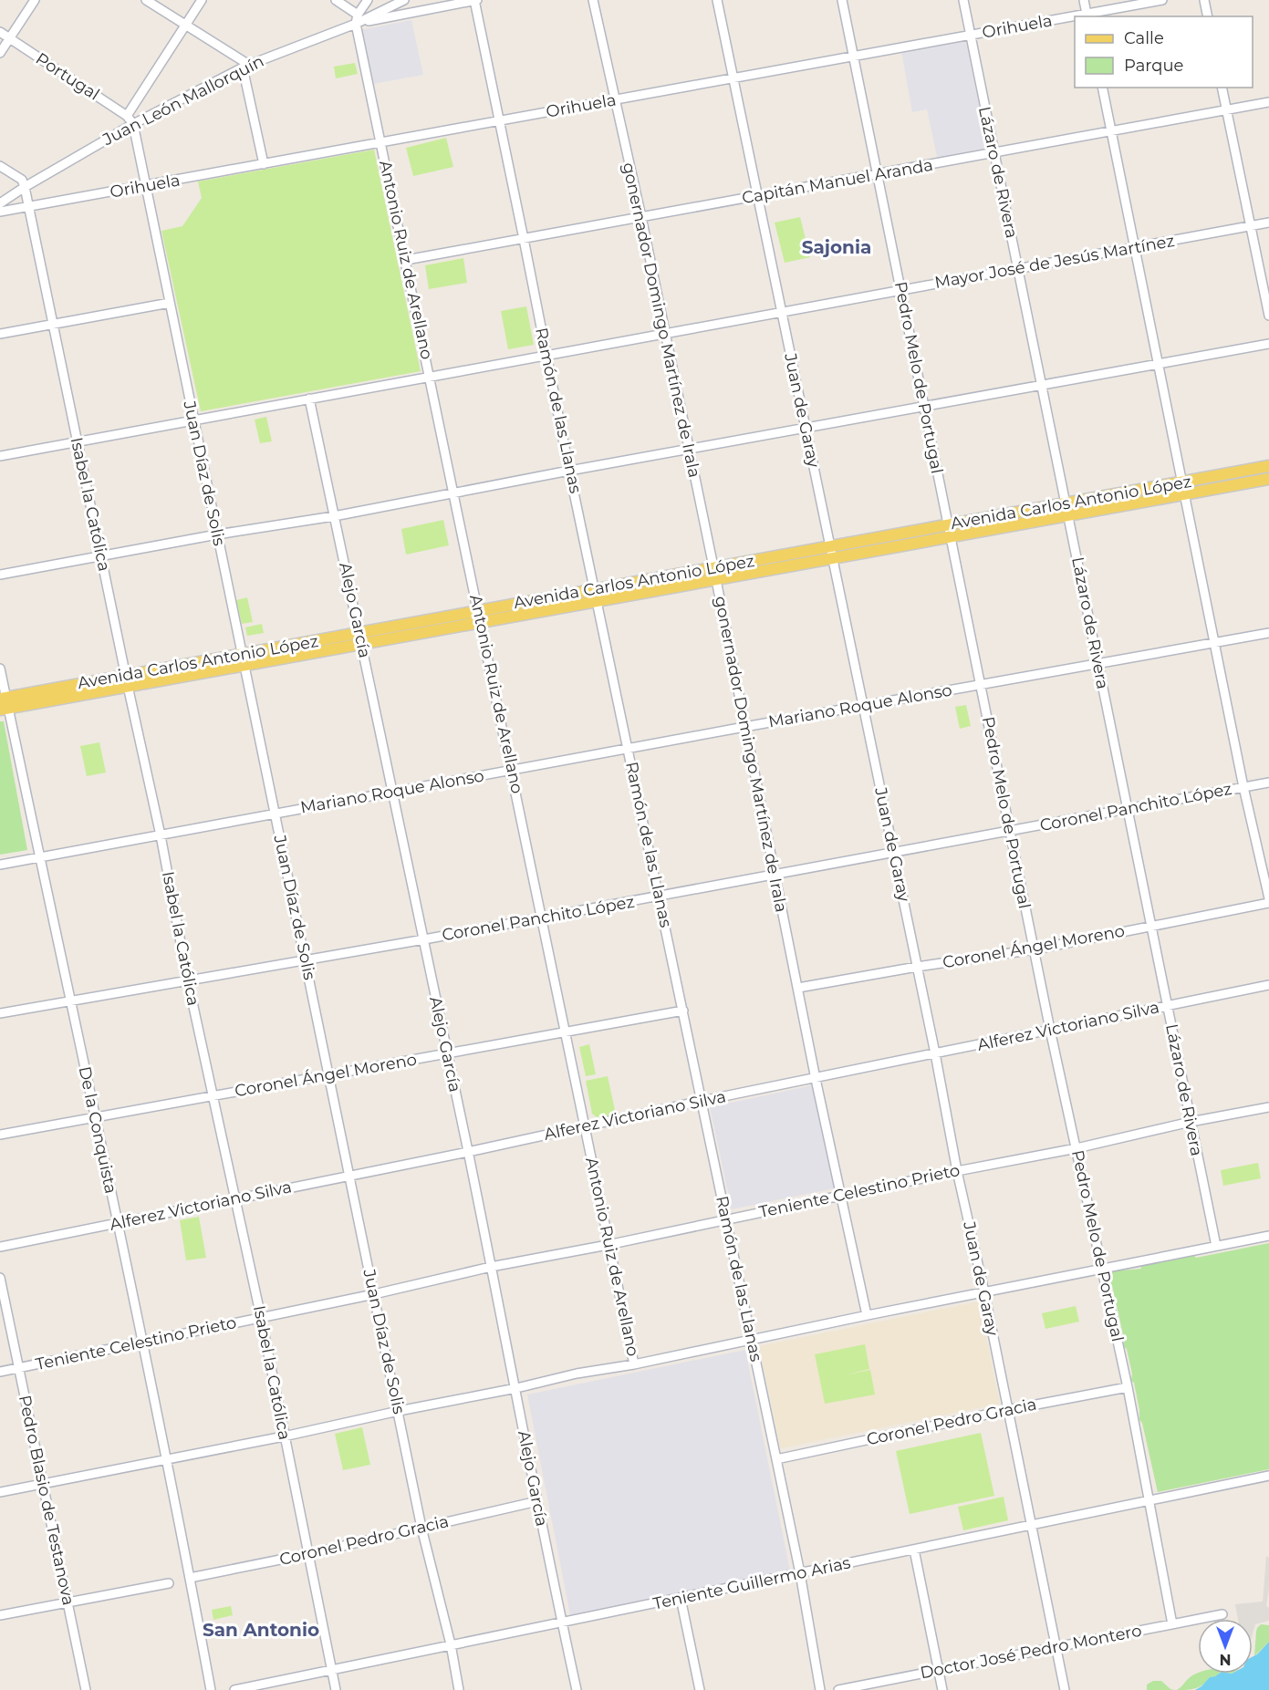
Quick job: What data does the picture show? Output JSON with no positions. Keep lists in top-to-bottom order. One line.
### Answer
{"streets":{"main road":["Avenida Carlos Antonio López"],"street":["Orihuela","Portugal","Juan León Mallorquín","Lázaro de Rivera","Capitán Manuel Aranda","Antonio Ruiz de Arellano","Mayor José de Jesús Martínez","gonernador Domingo Martínez de Irala","Pedro Melo de Portugal","Ramón de las Llanas","Juan de Garay","Juan Díaz de Solis","Isabel la Católica","Alejo García","Mariano Roque Alonso","Coronel Panchito López","Coronel Ángel Moreno","Alferez Victoriano Silva","De la Conquista","Teniente Celestino Prieto","Coronel Pedro Gracia","Pedro Blasio de Testanova","Teniente Guillermo Arias","Doctor José Pedro Montero"]},"crossings":[["Orihuela","Lázaro de Rivera"],["Orihuela","Antonio Ruiz de Arellano"],["Orihuela","gonernador Domingo Martínez de Irala"],["Orihuela","Pedro Melo de Portugal"],["Orihuela","Ramón de las Llanas"],["Orihuela","Juan de Garay"],["Orihuela","Juan Díaz de Solis"],["Orihuela","Isabel la Católica"],["Portugal","Juan León Mallorquín"],["Portugal","Juan Díaz de Solis"],["Juan León Mallorquín","Antonio Ruiz de Arellano"],["Juan León Mallorquín","Juan Díaz de Solis"],["Juan León Mallorquín","Isabel la Católica"],["Lázaro de Rivera","Capitán Manuel Aranda"],["Lázaro de Rivera","Mayor José de Jesús Martínez"],["Lázaro de Rivera","Avenida Carlos Antonio López"],["Lázaro de Rivera","Mariano Roque Alonso"],["Lázaro de Rivera","Coronel Panchito López"],["Lázaro de Rivera","Coronel Ángel Moreno"],["Lázaro de Rivera","Alferez Victoriano Silva"],["Lázaro de Rivera","Teniente Celestino Prieto"],["Capitán Manuel Aranda","Antonio Ruiz de Arellano"],["Capitán Manuel Aranda","gonernador Domingo Martínez de Irala"],["Capitán Manuel Aranda","Pedro Melo de Portugal"],["Capitán Manuel Aranda","Ramón de las Llanas"],["Capitán Manuel Aranda","Juan de Garay"],["Antonio Ruiz de Arellano","Mayor José de Jesús Martínez"],["Antonio Ruiz de Arellano","Avenida Carlos Antonio López"],["Antonio Ruiz de Arellano","Mariano Roque Alonso"],["Antonio Ruiz de Arellano","Coronel Panchito López"],["Antonio Ruiz de Arellano","Coronel Ángel Moreno"],["Antonio Ruiz de Arellano","Alferez Victoriano Silva"],["Antonio Ruiz de Arellano","Teniente Celestino Prieto"],["Mayor José de Jesús Martínez","gonernador Domingo Martínez de Irala"],["Mayor José de Jesús Martínez","Pedro Melo de Portugal"],["Mayor José de Jesús Martínez","Ramón de las Llanas"],["Mayor José de Jesús Martínez","Juan de Garay"],["Mayor José de Jesús Martínez","Juan Díaz de Solis"],["Mayor José de Jesús Martínez","Isabel la Católica"],["Mayor José de Jesús Martínez","Alejo García"],["gonernador Domingo Martínez de Irala","Avenida Carlos Antonio López"],["gonernador Domingo Martínez de Irala","Mariano Roque Alonso"],["gonernador Domingo Martínez de Irala","Coronel Panchito López"],["gonernador Domingo Martínez de Irala","Coronel Ángel Moreno"],["gonernador Domingo Martínez de Irala","Alferez Victoriano Silva"],["gonernador Domingo Martínez de Irala","Teniente Celestino Prieto"],["Pedro Melo de Portugal","Avenida Carlos Antonio López"],["Pedro Melo de Portugal","Mariano Roque Alonso"],["Pedro Melo de Portugal","Coronel Panchito López"],["Pedro Melo de Portugal","Coronel Ángel Moreno"],["Pedro Melo de Portugal","Alferez Victoriano Silva"],["Pedro Melo de Portugal","Teniente Celestino Prieto"],["Pedro Melo de Portugal","Coronel Pedro Gracia"],["Pedro Melo de Portugal","Teniente Guillermo Arias"],["Pedro Melo de Portugal","Doctor José Pedro Montero"],["Ramón de las Llanas","Avenida Carlos Antonio López"],["Ramón de las Llanas","Mariano Roque Alonso"],["Ramón de las Llanas","Coronel Panchito López"],["Ramón de las Llanas","Coronel Ángel Moreno"],["Ramón de las Llanas","Alferez Victoriano Silva"],["Ramón de las Llanas","Teniente Celestino Prieto"],["Ramón de las Llanas","Coronel Pedro Gracia"],["Ramón de las Llanas","Teniente Guillermo Arias"],["Juan de Garay","Avenida Carlos Antonio López"],["Juan de Garay","Mariano Roque Alonso"],["Juan de Garay","Coronel Panchito López"],["Juan de Garay","Coronel Ángel Moreno"],["Juan de Garay","Alferez Victoriano Silva"],["Juan de Garay","Teniente Celestino Prieto"],["Juan de Garay","Coronel Pedro Gracia"],["Juan de Garay","Teniente Guillermo Arias"],["Juan de Garay","Doctor José Pedro Montero"],["Juan Díaz de Solis","Avenida Carlos Antonio López"],["Juan Díaz de Solis","Mariano Roque Alonso"],["Juan Díaz de Solis","Coronel Panchito López"],["Juan Díaz de Solis","Coronel Ángel Moreno"],["Juan Díaz de Solis","Alferez Victoriano Silva"],["Juan Díaz de Solis","Teniente Celestino Prieto"],["Juan Díaz de Solis","Coronel Pedro Gracia"],["Juan Díaz de Solis","Teniente Guillermo Arias"],["Avenida Carlos Antonio López","Isabel la Católica"],["Avenida Carlos Antonio López","Alejo García"],["Avenida Carlos Antonio López","De la Conquista"],["Isabel la Católica","Mariano Roque Alonso"],["Isabel la Católica","Coronel Panchito López"],["Isabel la Católica","Coronel Ángel Moreno"],["Isabel la Católica","Alferez Victoriano Silva"],["Isabel la Católica","Teniente Celestino Prieto"],["Isabel la Católica","Coronel Pedro Gracia"],["Isabel la Católica","Teniente Guillermo Arias"],["Alejo García","Mariano Roque Alonso"],["Alejo García","Coronel Panchito López"],["Alejo García","Coronel Ángel Moreno"],["Alejo García","Alferez Victoriano Silva"],["Alejo García","Teniente Celestino Prieto"],["Alejo García","Coronel Pedro Gracia"],["Alejo García","Teniente Guillermo Arias"],["Mariano Roque Alonso","De la Conquista"],["Coronel Panchito López","De la Conquista"],["Coronel Ángel Moreno","De la Conquista"],["Alferez Victoriano Silva","De la Conquista"],["De la Conquista","Teniente Celestino Prieto"],["De la Conquista","Coronel Pedro Gracia"],["Teniente Celestino Prieto","Pedro Blasio de Testanova"]],"districts":["Sajonia","San Antonio"],"legend":["Calle","Parque"],"north":"bottom"}
